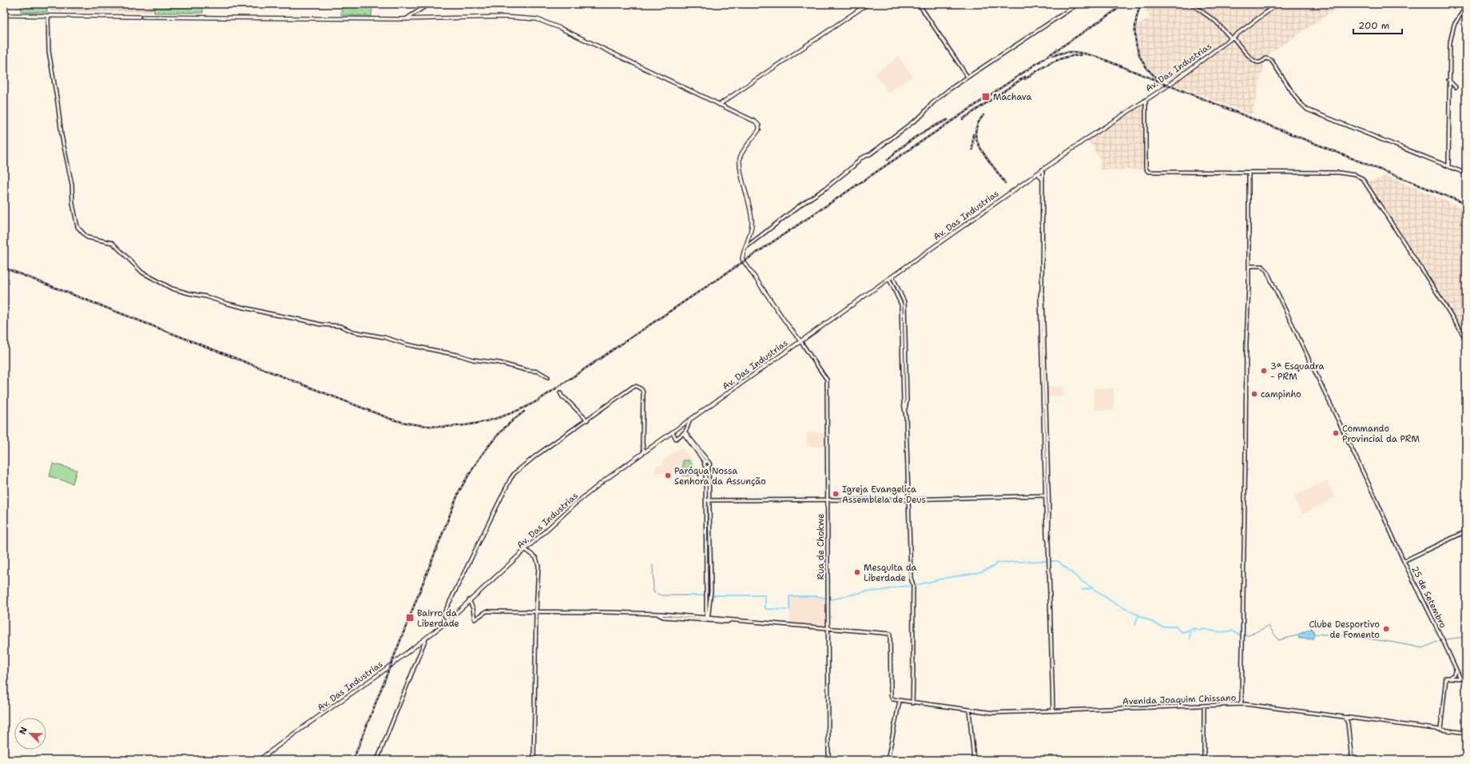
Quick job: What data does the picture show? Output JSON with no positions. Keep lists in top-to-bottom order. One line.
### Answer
{"streets":{"main road":["Av. Das Industrias"],"street":["Rua de Chokwe","25 de Setembro","Avenida Joaquim Chissano"]},"crossings":[["Av. Das Industrias","Rua de Chokwe"],["Rua de Chokwe","Avenida Joaquim Chissano"]],"places":{"transit":["Machava","Bairro da Liberdade"],"other":["3ª Esquadra - PRM","campinho","Commando Provincial da PRM","Paróqua Nossa Senhora da Assunção","Igreja Evangelica Assembleia de Deus","Mesquita da Liberdade","Clube Desportivo de Fomento"]},"scale_bar":"200 m","north":"top left"}
